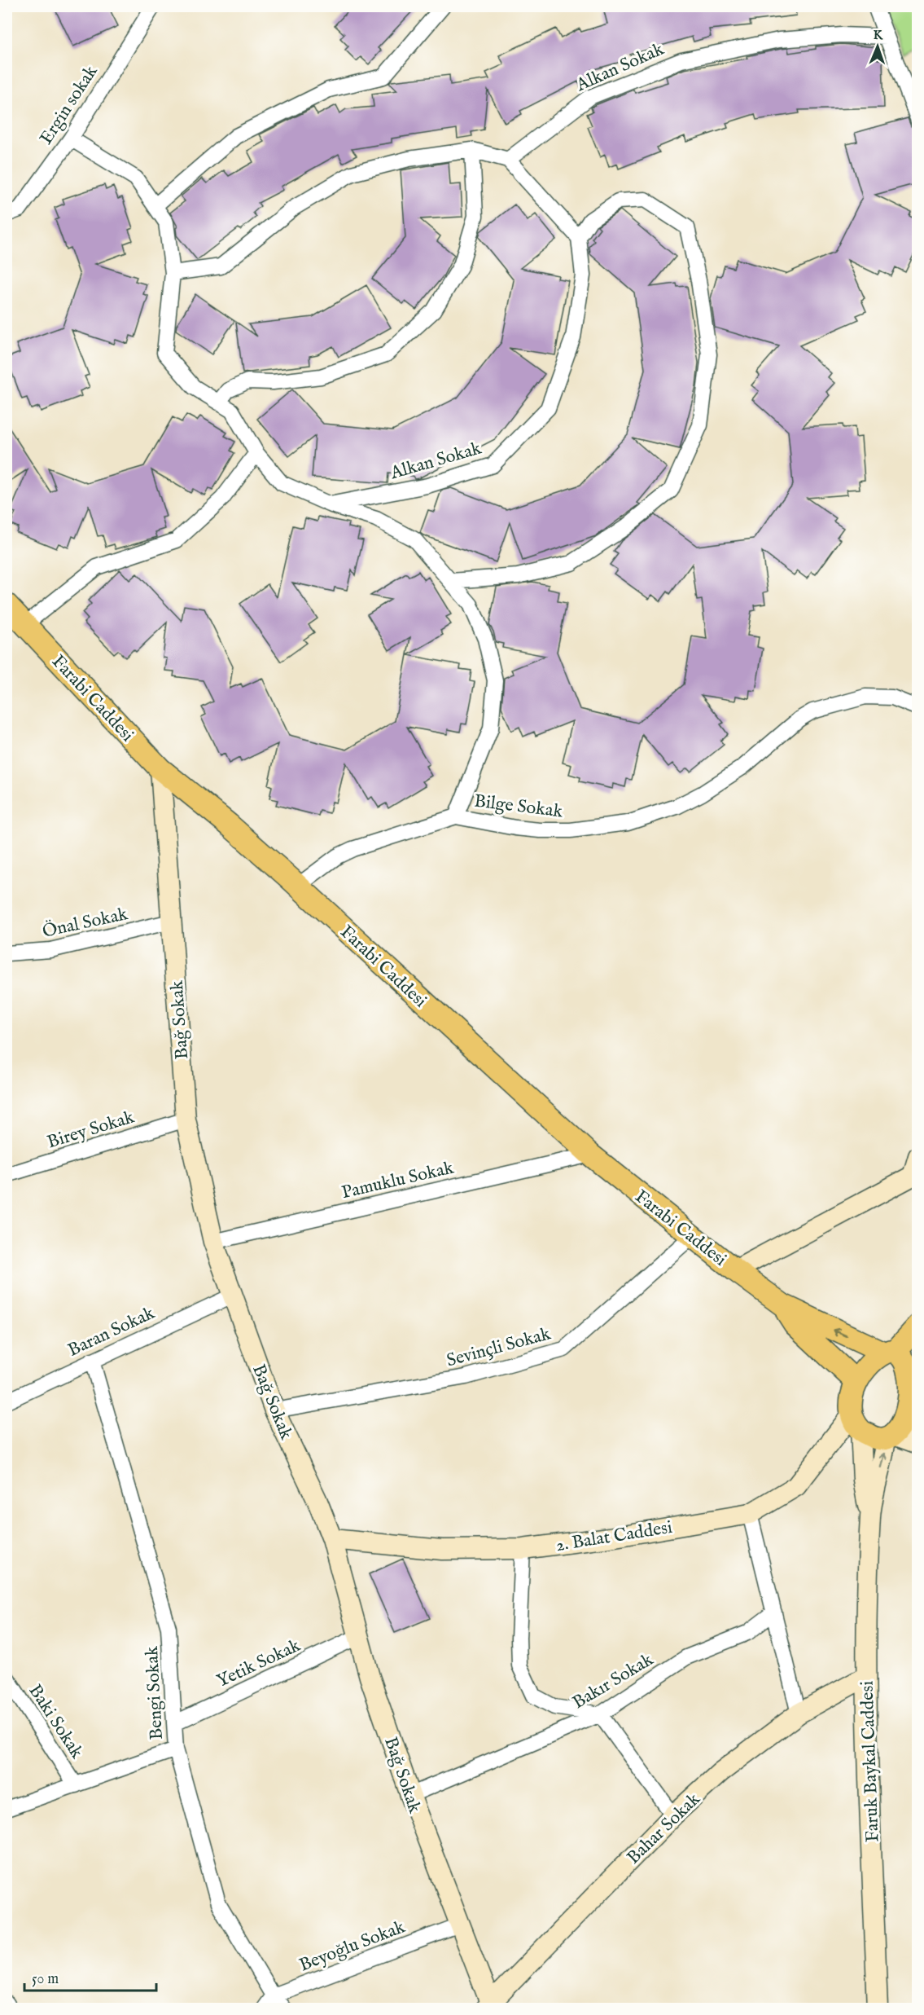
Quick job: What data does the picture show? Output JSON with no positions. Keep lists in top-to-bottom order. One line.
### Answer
{"streets":{"main road":["Farabi Caddesi"],"street":["Alkan Sokak","Ergin sokak","Bilge Sokak","Önal Sokak","Bağ Sokak","Birey Sokak","Pamuklu Sokak","Baran Sokak","Sevinçli Sokak","2. Balat Caddesi","Yetik Sokak","Bakır Sokak","Bengi Sokak","Baki Sokak","Faruk Baykal Caddesi","Bahar Sokak","Beyoğlu Sokak"]},"crossings":[["Farabi Caddesi","Bilge Sokak"],["Farabi Caddesi","Bağ Sokak"],["Farabi Caddesi","Pamuklu Sokak"],["Farabi Caddesi","Sevinçli Sokak"],["Önal Sokak","Bağ Sokak"],["Bağ Sokak","Birey Sokak"],["Bağ Sokak","Pamuklu Sokak"],["Bağ Sokak","Baran Sokak"],["Bağ Sokak","Sevinçli Sokak"],["Bağ Sokak","2. Balat Caddesi"],["Bağ Sokak","Yetik Sokak"],["Bağ Sokak","Bakır Sokak"],["Bağ Sokak","Bahar Sokak"],["Bağ Sokak","Beyoğlu Sokak"],["Baran Sokak","Bengi Sokak"],["Yetik Sokak","Bengi Sokak"],["Bengi Sokak","Beyoğlu Sokak"],["Faruk Baykal Caddesi","Bahar Sokak"]],"scale_bar":"50 m","north":"top"}
